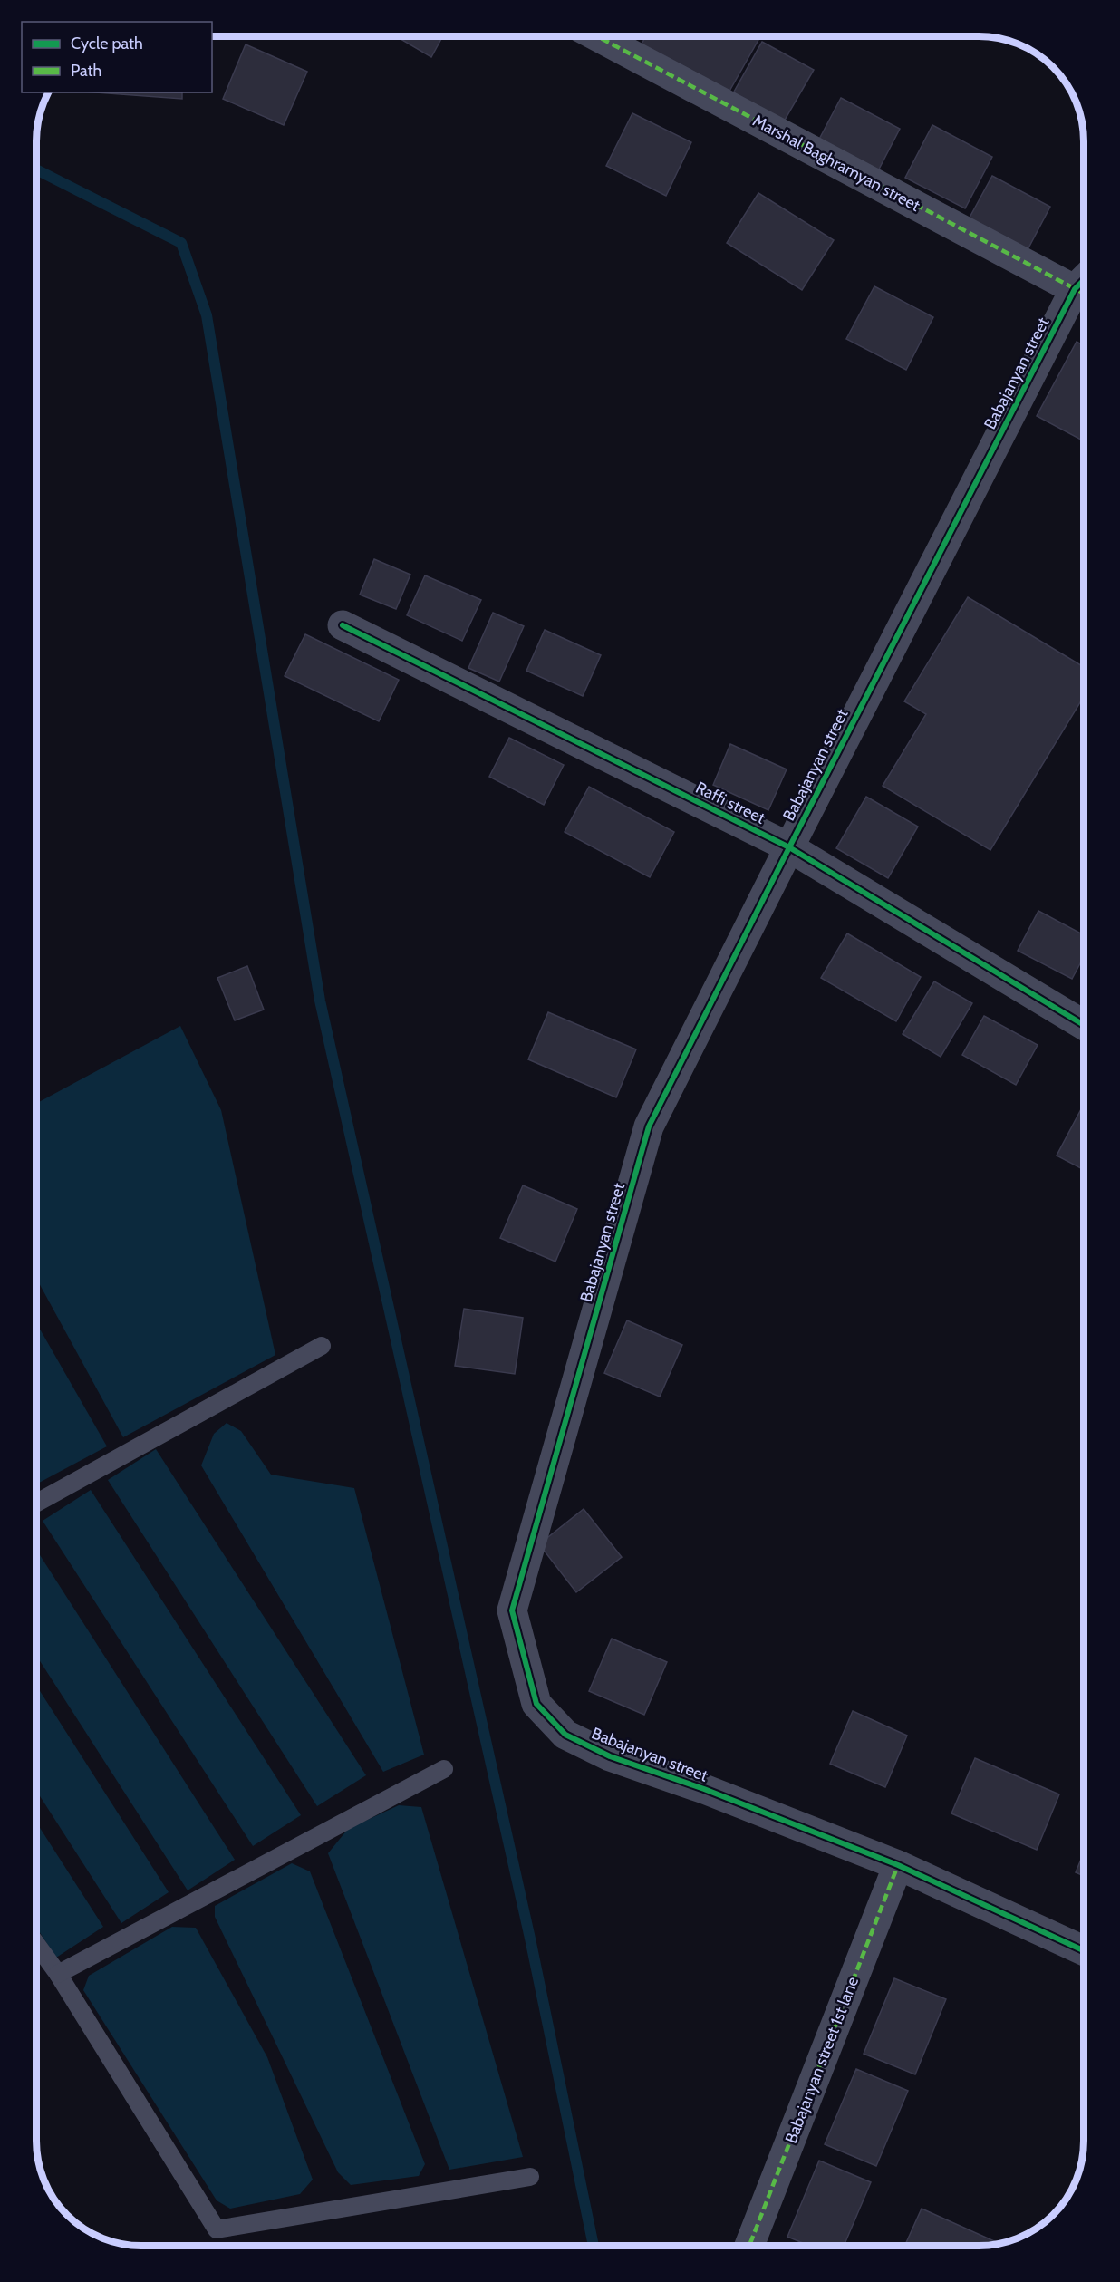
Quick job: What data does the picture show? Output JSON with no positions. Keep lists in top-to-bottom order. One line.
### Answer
{"streets":{"street":["Marshal Baghramyan street","Babajanyan street","Raffi street","Babajanyan street 1st lane"]},"crossings":[["Babajanyan street","Raffi street"],["Babajanyan street","Babajanyan street 1st lane"]],"legend":["Cycle path","Path"]}
